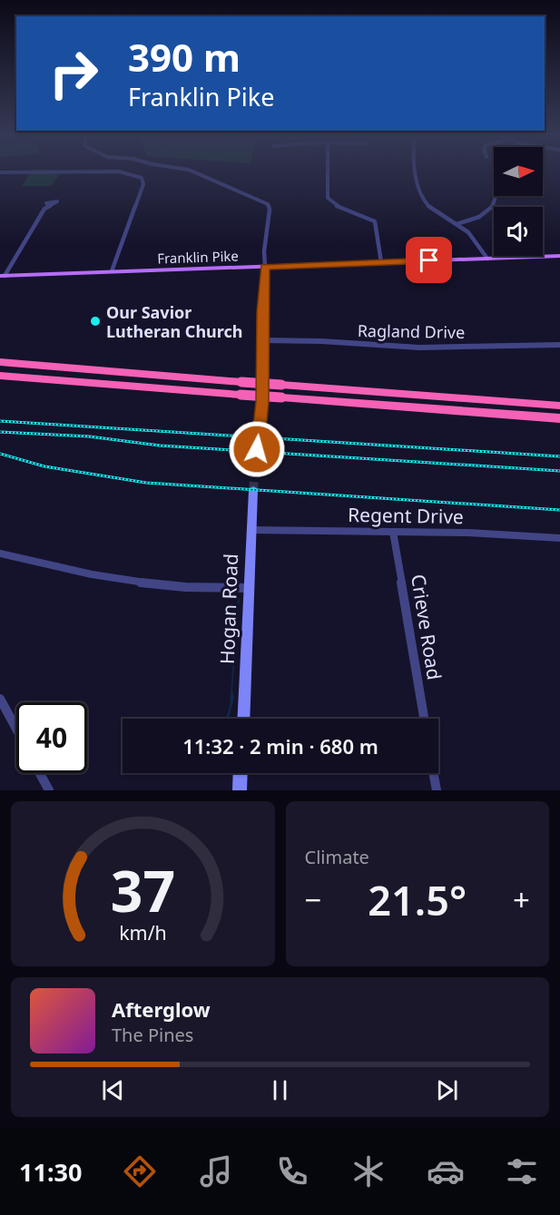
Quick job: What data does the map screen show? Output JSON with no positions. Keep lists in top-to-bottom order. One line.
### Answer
{"streets":{"main road":["Franklin Pike"],"street":["Ragland Drive","Regent Drive","Hogan Road","Crieve Road"]},"crossings":[["Regent Drive","Hogan Road"],["Regent Drive","Crieve Road"]],"places":["Our Savior Lutheran Church"],"north":"right","page":{"turn":["390 m","Franklin Pike"],"limit":"40","trip":"11:32 · 2 min · 680 m","tile":"Climate","heat":["−","21.5°","+"],"song":["Afterglow","The Pines"],"tabs":"11:30","gauge":["37","km/h"]}}
